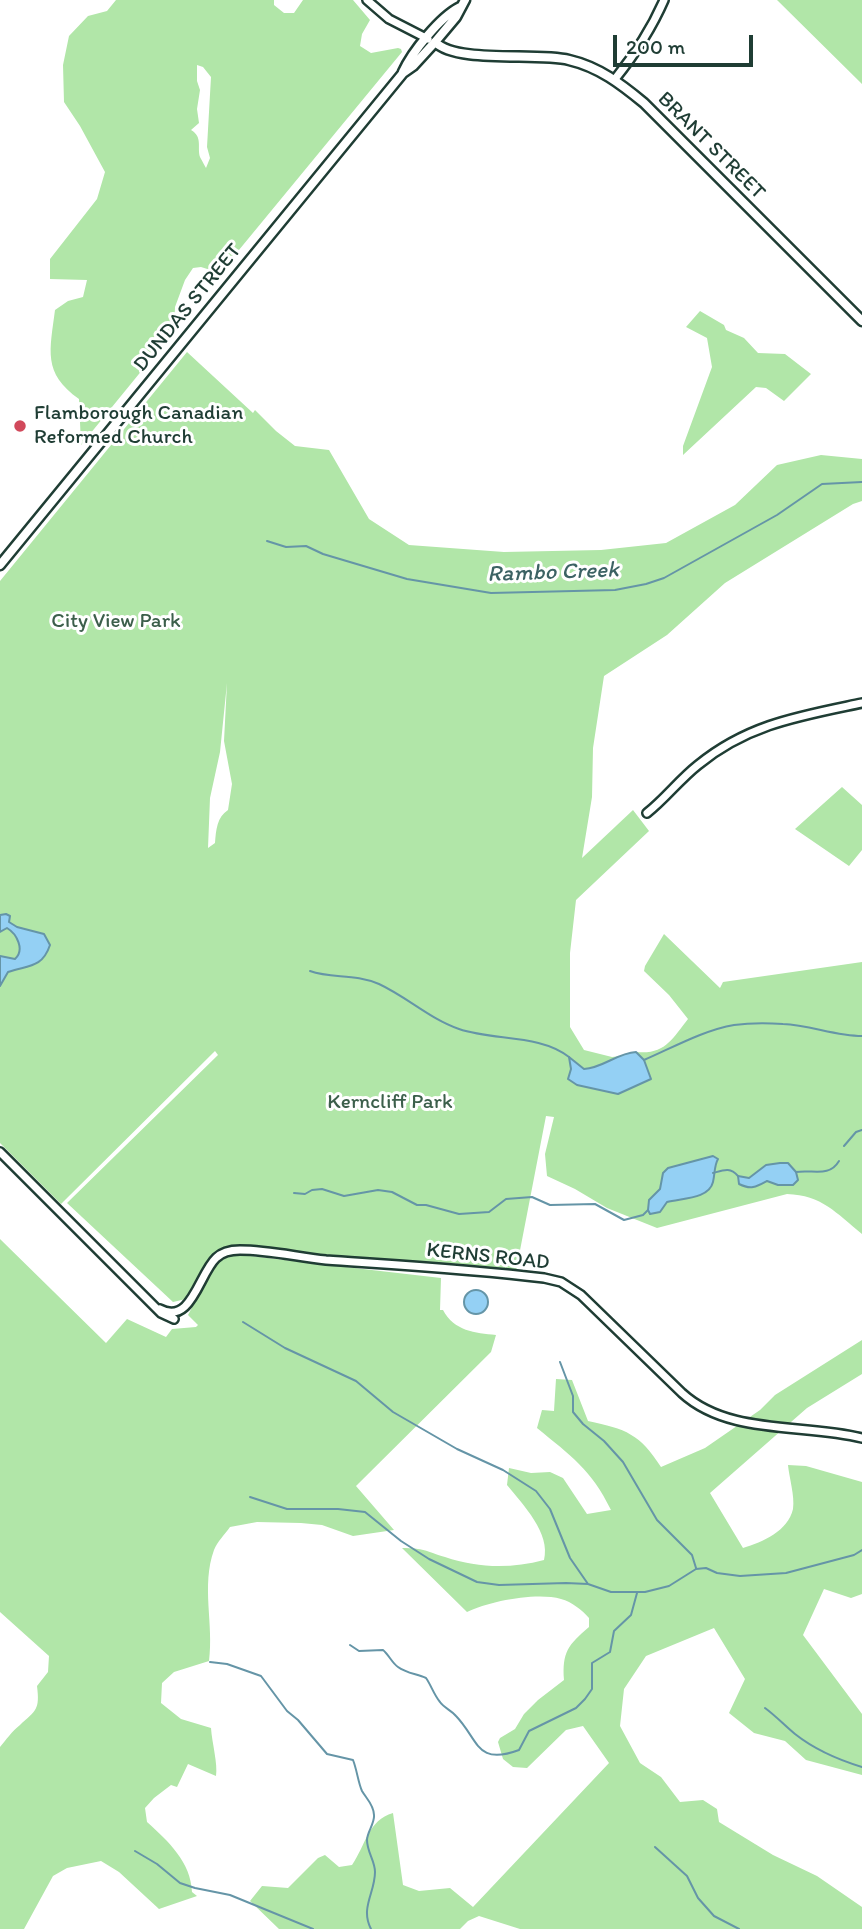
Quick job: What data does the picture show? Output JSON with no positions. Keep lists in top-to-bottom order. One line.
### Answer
{"streets":{"main road":["BRANT STREET","DUNDAS STREET"],"street":["KERNS ROAD"]},"crossings":[["BRANT STREET","DUNDAS STREET"]],"water":["Rambo Creek"],"parks":["City View Park","Kerncliff Park"],"places":["Flamborough Canadian Reformed Church"],"scale_bar":"200 m"}
